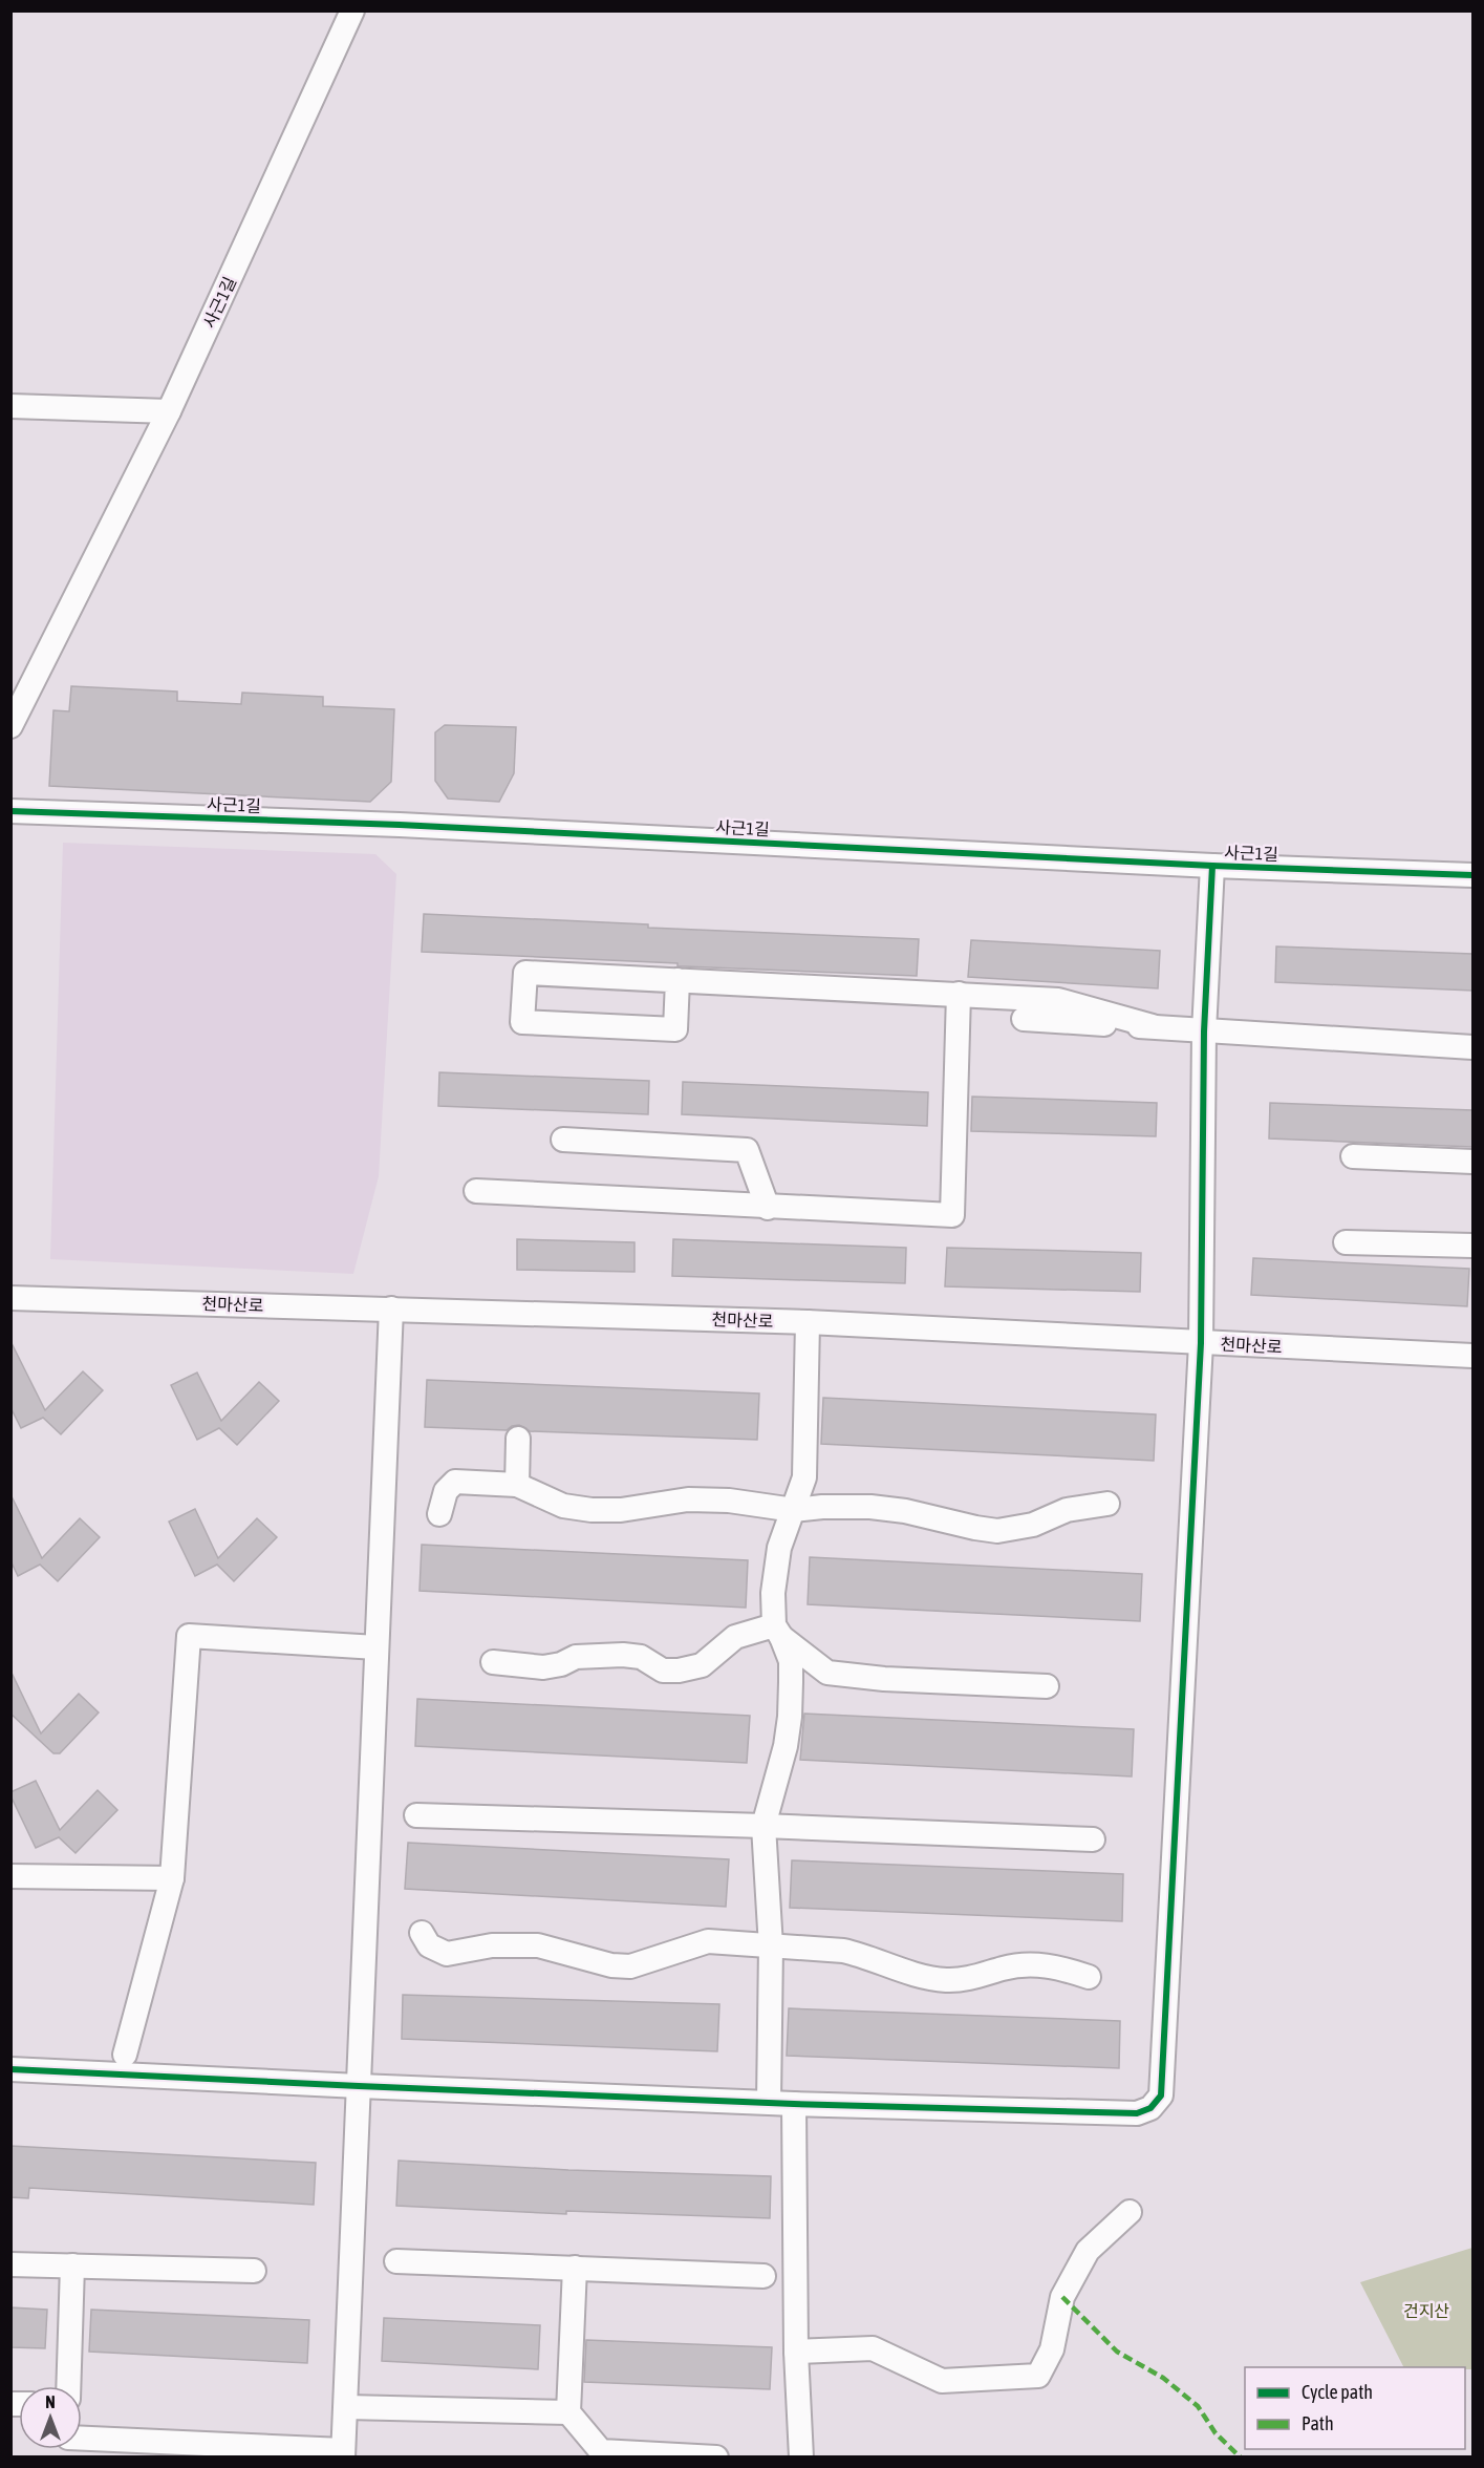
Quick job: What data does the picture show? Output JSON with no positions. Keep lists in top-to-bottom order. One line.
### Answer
{"streets":{"street":["사근1길","천마산로"]},"parks":["건지산"],"legend":["Cycle path","Path"],"north":"top"}
